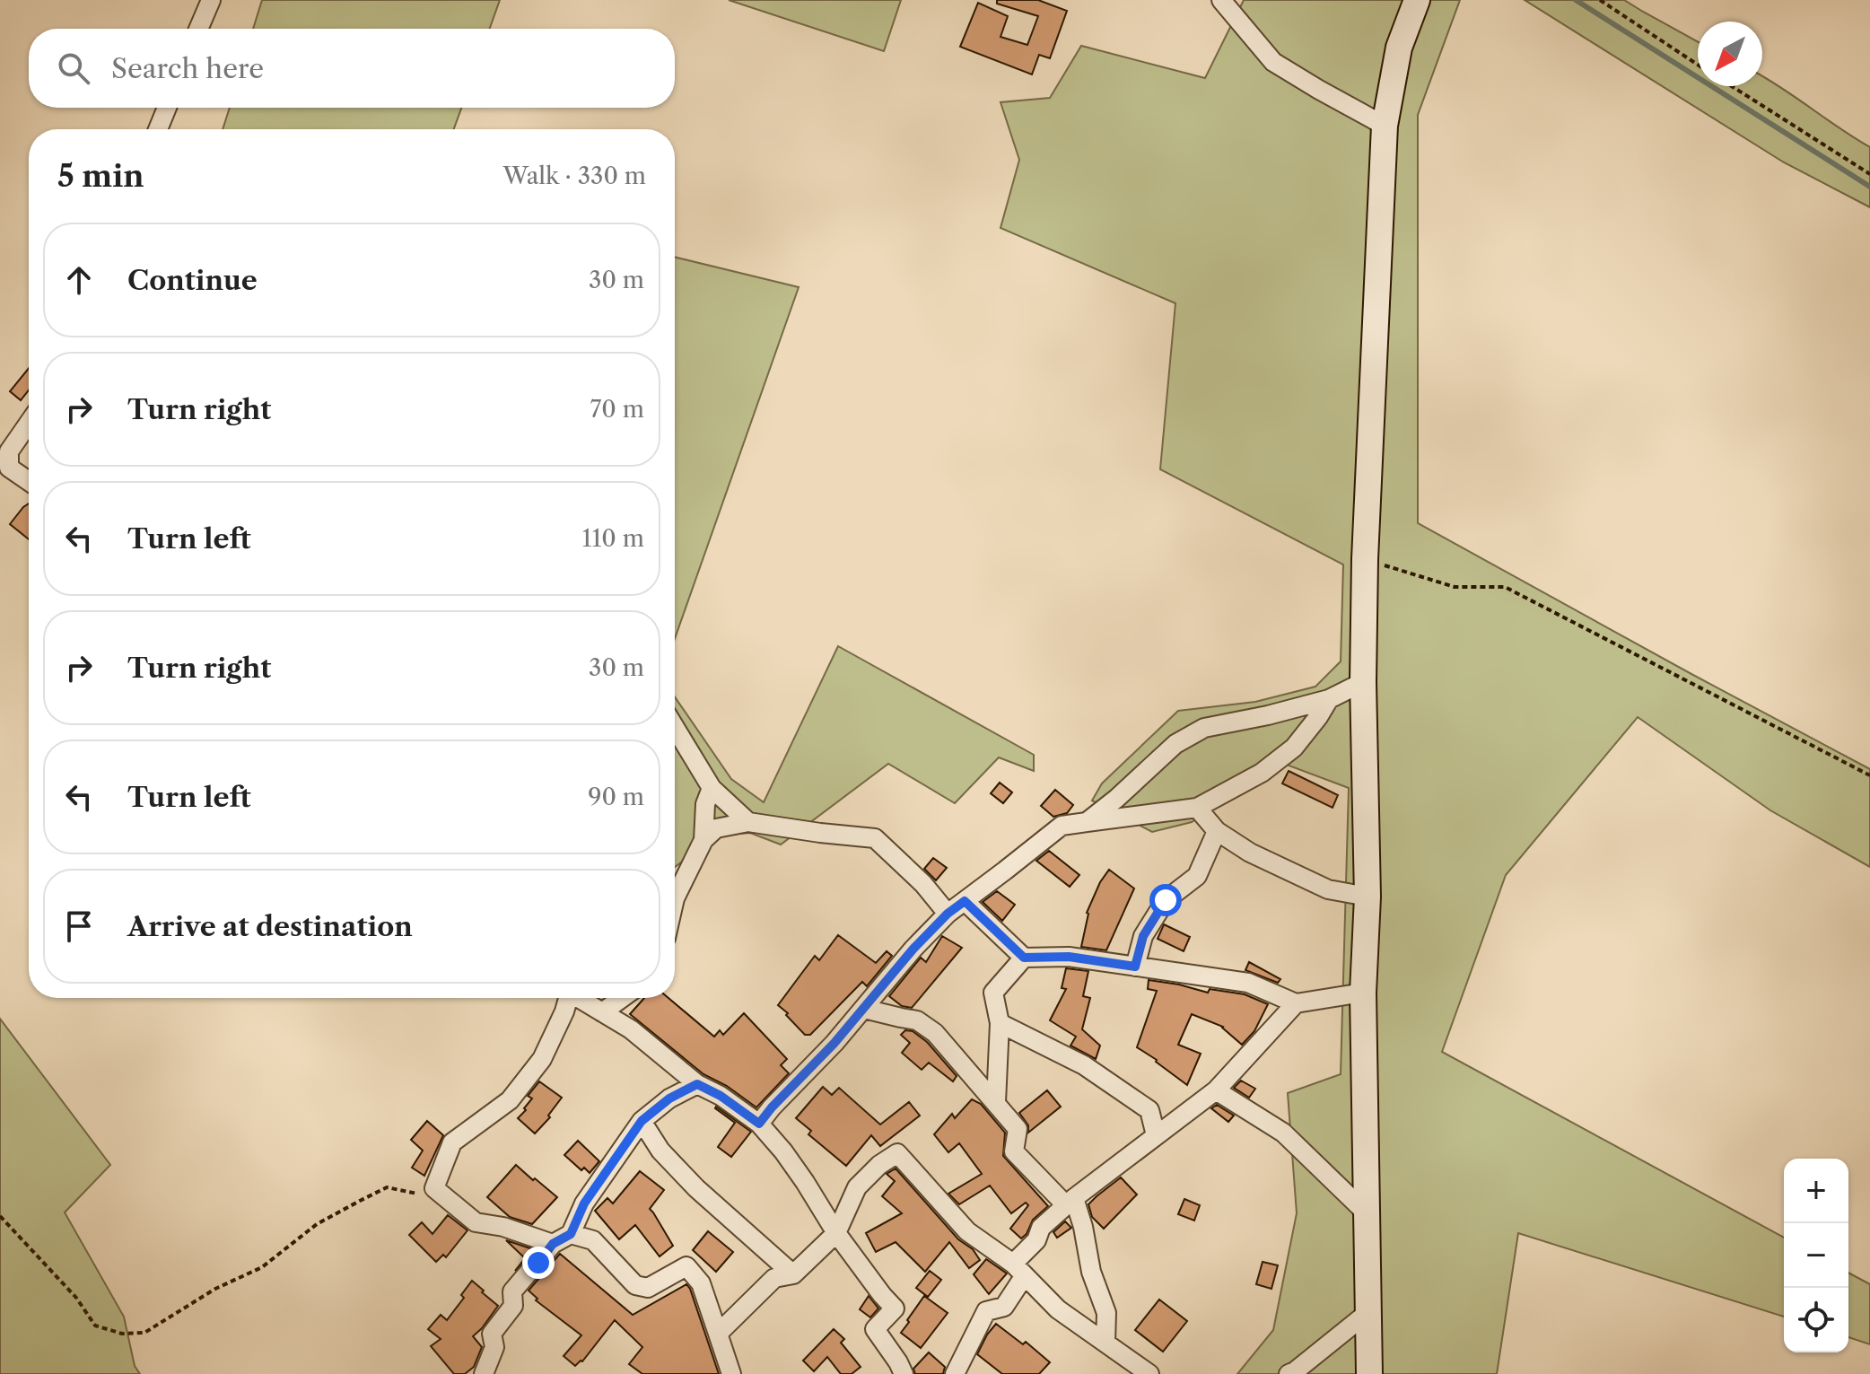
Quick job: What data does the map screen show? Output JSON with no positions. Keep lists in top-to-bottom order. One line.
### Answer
{"north":"bottom left","page":{"search":"Search here","heading":["5 min","Walk · 330 m"],"list":[["Continue","30 m"],["Turn right","70 m"],["Turn left","110 m"],["Turn right","30 m"],["Turn left","90 m"],"Arrive at destination"],"map_buttons":["+","−"]}}
